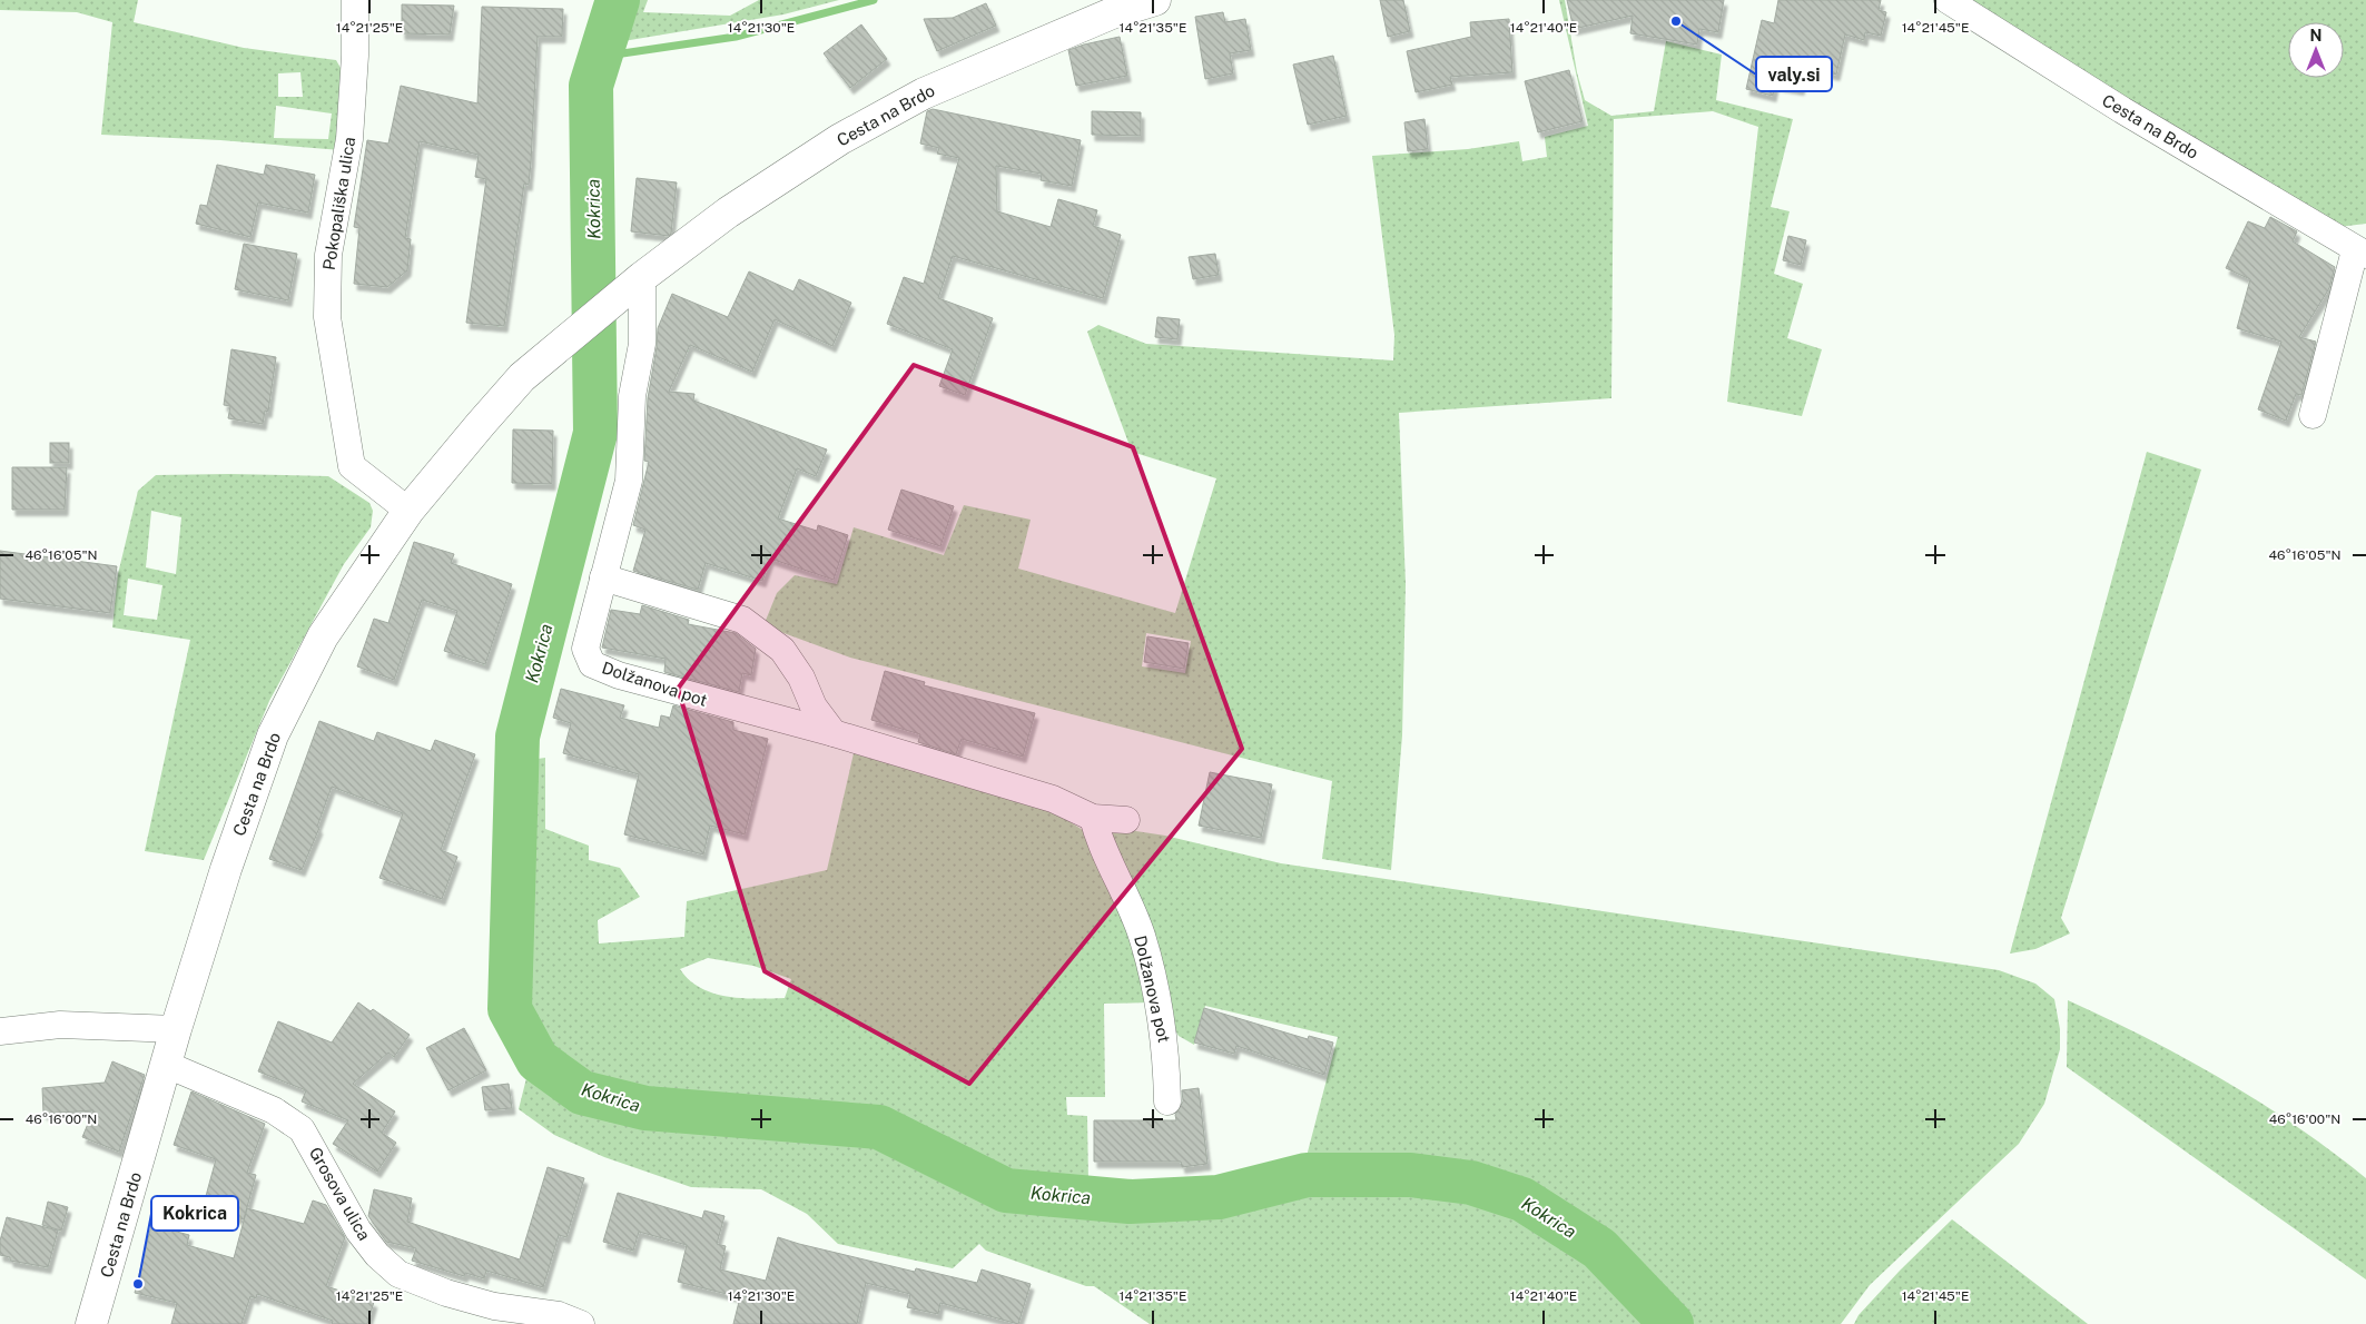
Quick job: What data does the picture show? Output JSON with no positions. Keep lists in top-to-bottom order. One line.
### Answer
{"streets":{"street":["Cesta na Brdo","Pokopališka ulica","Dolžanova pot","Grosova ulica"]},"crossings":[["Cesta na Brdo","Pokopališka ulica"],["Cesta na Brdo","Dolžanova pot"],["Cesta na Brdo","Grosova ulica"]],"water":["Kokrica"],"places":["valy.si","Kokrica"],"north":"top","coordinates":["14°21'25\"E","14°21'30\"E","14°21'35\"E","14°21'40\"E","14°21'45\"E","46°16'05\"N","46°16'00\"N"]}
